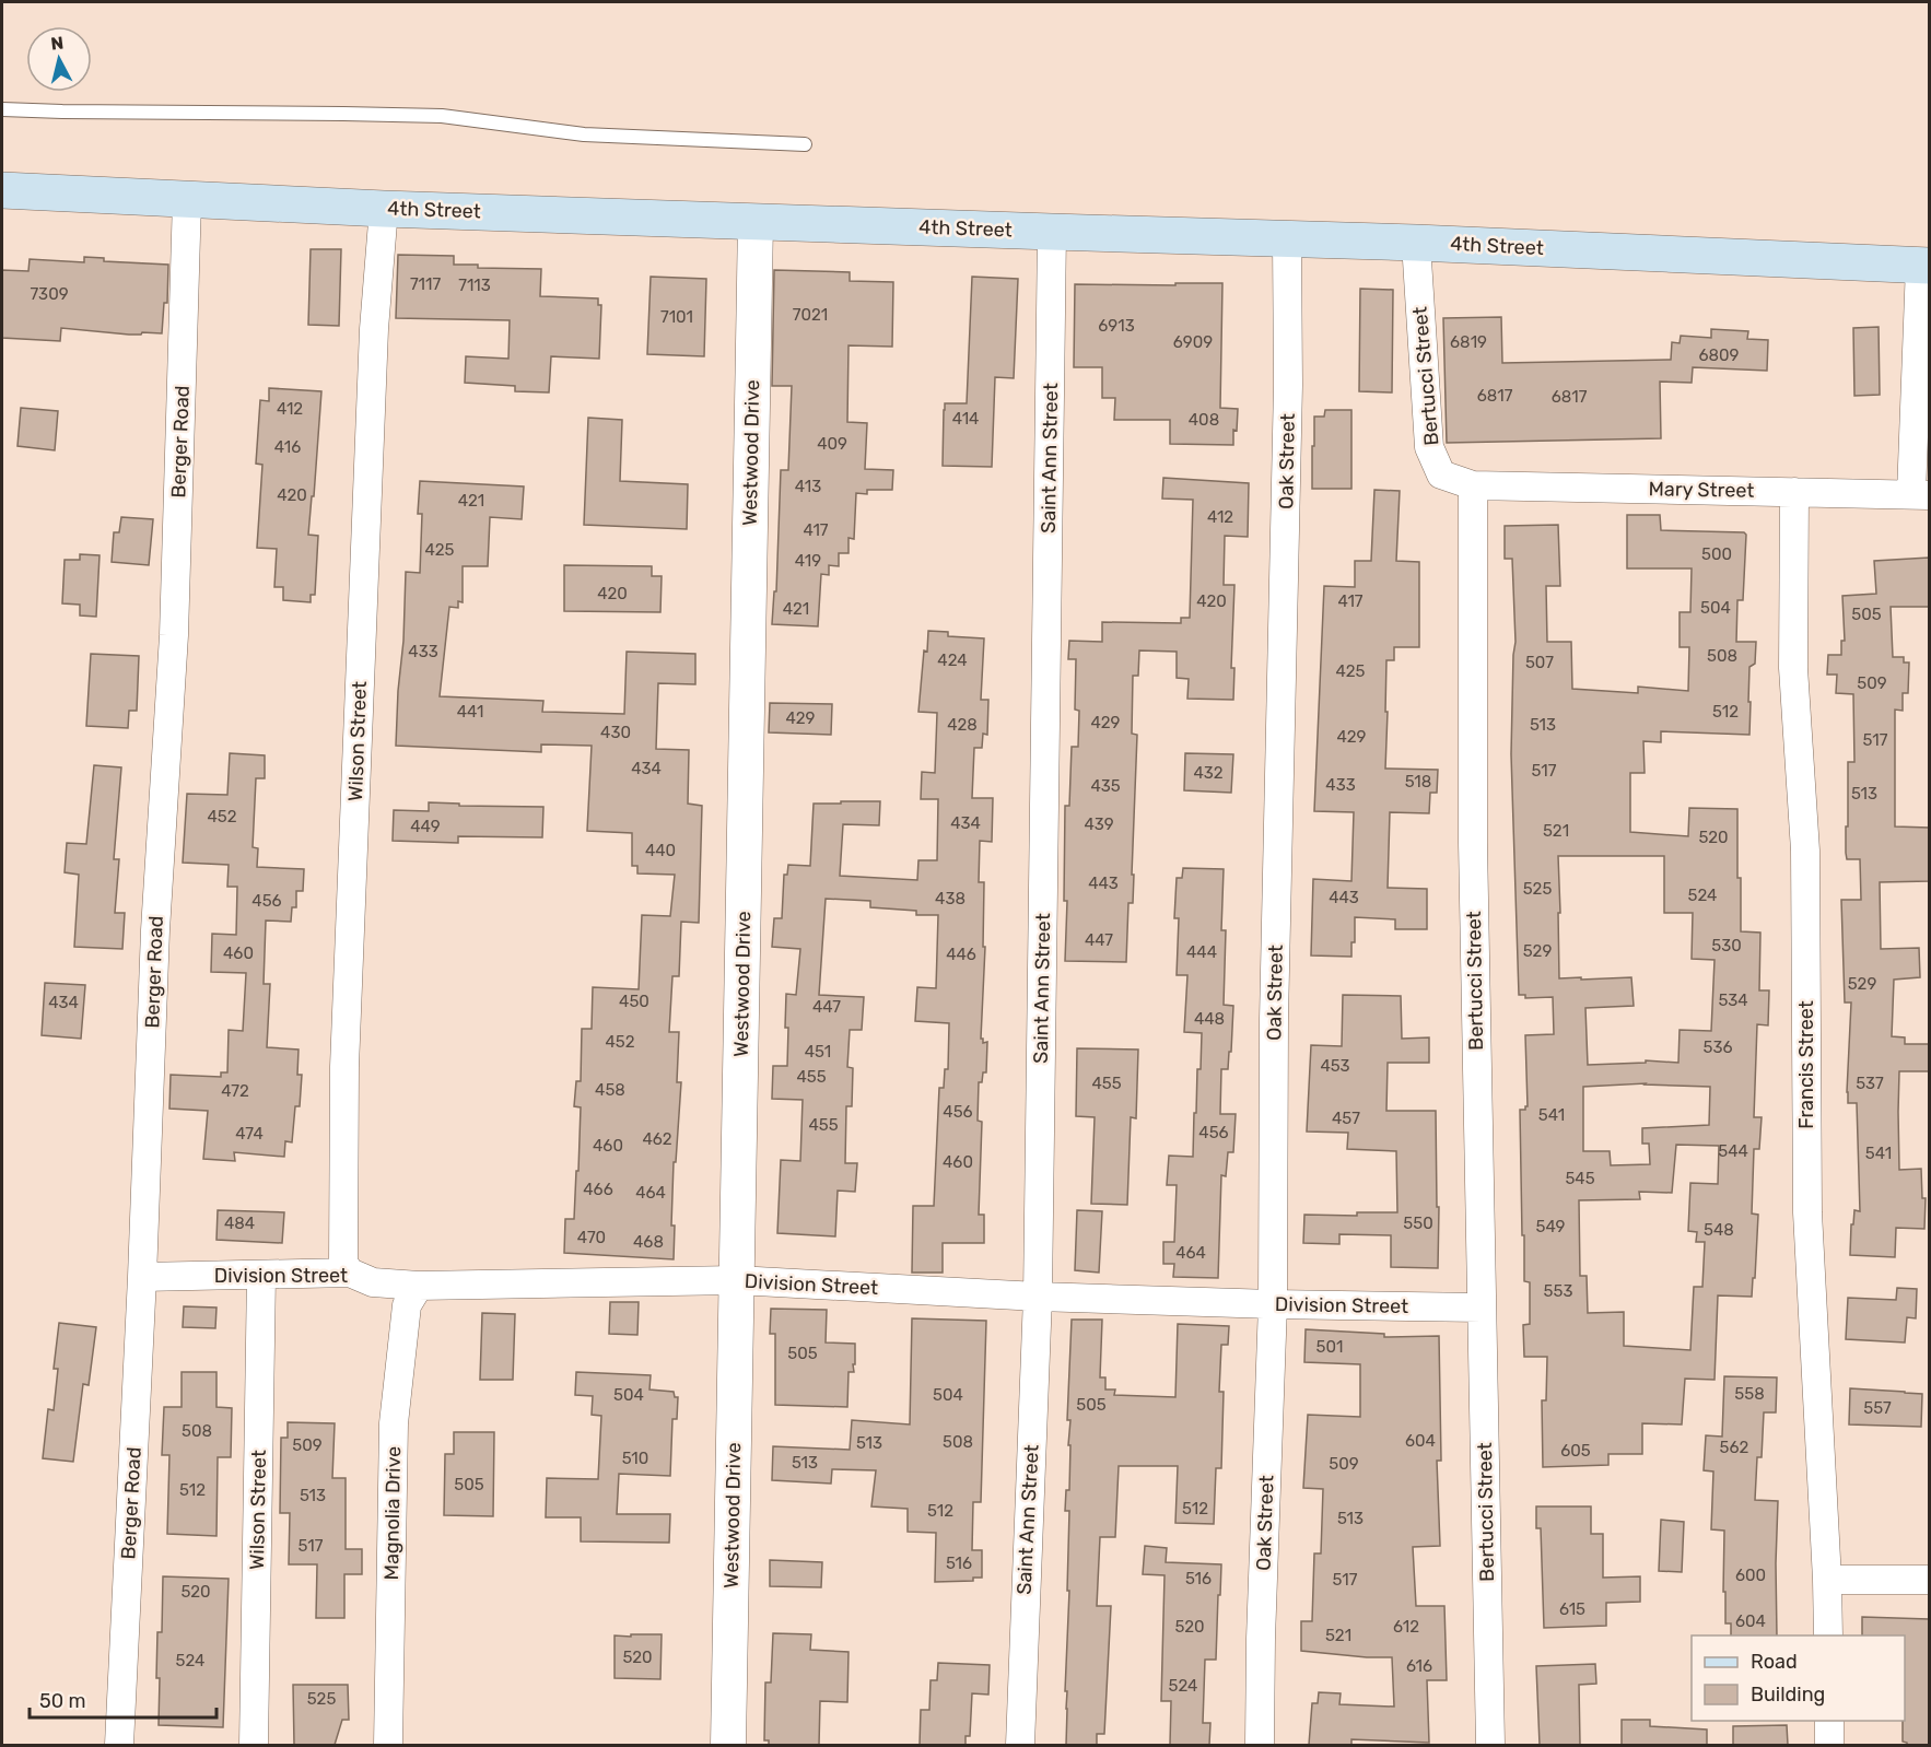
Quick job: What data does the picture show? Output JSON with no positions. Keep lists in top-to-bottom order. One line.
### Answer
{"streets":{"main road":["4th Street"],"street":["Bertucci Street","Berger Road","Westwood Drive","Saint Ann Street","Oak Street","Mary Street","Wilson Street","Francis Street","Division Street","Magnolia Drive"]},"crossings":[["4th Street","Bertucci Street"],["4th Street","Berger Road"],["4th Street","Westwood Drive"],["4th Street","Saint Ann Street"],["4th Street","Oak Street"],["4th Street","Wilson Street"],["Bertucci Street","Mary Street"],["Bertucci Street","Division Street"],["Berger Road","Division Street"],["Westwood Drive","Division Street"],["Saint Ann Street","Division Street"],["Oak Street","Division Street"],["Mary Street","Francis Street"],["Wilson Street","Division Street"],["Division Street","Magnolia Drive"]],"house_numbers":["7117","7113","7309","7021","7101","6913","6909","6819","6809","6817","6817","412","414","408","409","416","413","420","421","412","417","425","500","419","420","420","417","504","421","505","433","508","424","507","425","509","441","512","429","429","428","513","430","429","517","434","517","432","518","433","435","513","452","434","439","449","521","520","440","443","525","524","443","438","456","447","530","529","444","460","446","529","534","450","434","447","448","452","536","451","453","455","455","537","458","472","456","541","457","455","456","474","462","460","544","541","460","545","466","464","484","550","549","548","470","468","464","553","501","505","558","504","504","505","557","508","604","508","513","509","562","605","510","513","509","505","512","513","512","512","513","517","516","600","516","517","520","615","604","520","612","521","520","524","616","524","525"],"legend":["Road","Building"],"scale_bar":"50 m","north":"top"}
